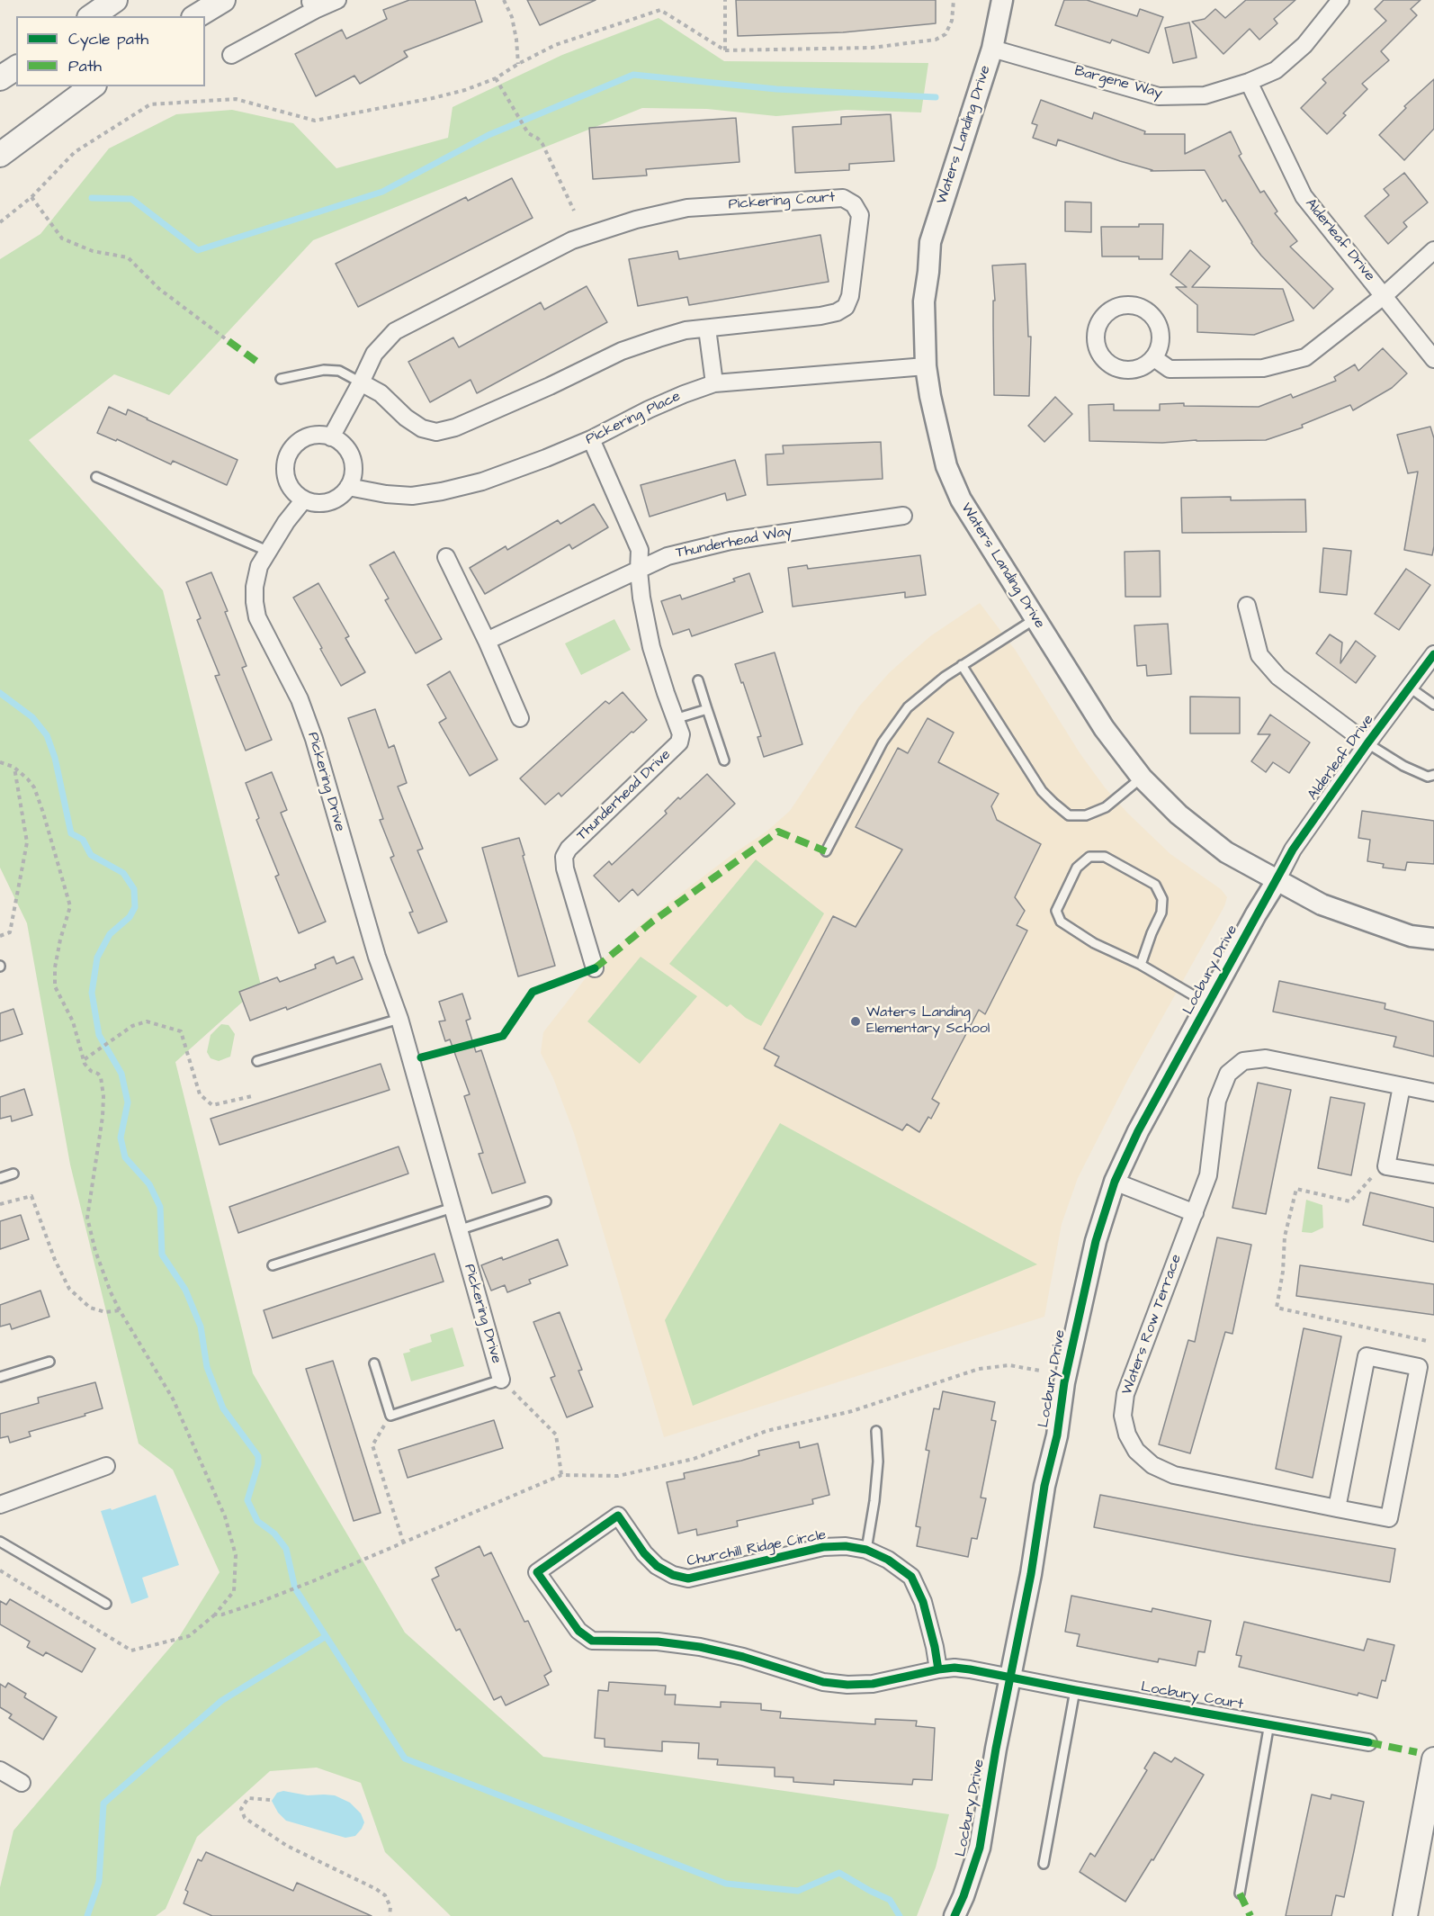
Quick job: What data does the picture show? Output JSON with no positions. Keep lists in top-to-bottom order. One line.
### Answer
{"streets":{"street":["Bargene Way","Waters Landing Drive","Pickering Court","Alderleaf Drive","Pickering Place","Thunderhead Way","Pickering Drive","Thunderhead Drive","Locbury Drive","Waters Row Terrace","Churchill Ridge Circle","Locbury Court"]},"crossings":[["Bargene Way","Waters Landing Drive"],["Bargene Way","Alderleaf Drive"],["Waters Landing Drive","Alderleaf Drive"],["Waters Landing Drive","Pickering Place"],["Waters Landing Drive","Locbury Drive"],["Pickering Court","Pickering Place"],["Pickering Court","Pickering Drive"],["Alderleaf Drive","Locbury Drive"],["Pickering Place","Pickering Drive"],["Pickering Place","Thunderhead Drive"],["Thunderhead Way","Thunderhead Drive"],["Locbury Drive","Churchill Ridge Circle"],["Locbury Drive","Locbury Court"],["Churchill Ridge Circle","Locbury Court"]],"places":["Waters Landing Elementary School"],"legend":["Cycle path","Path"]}
